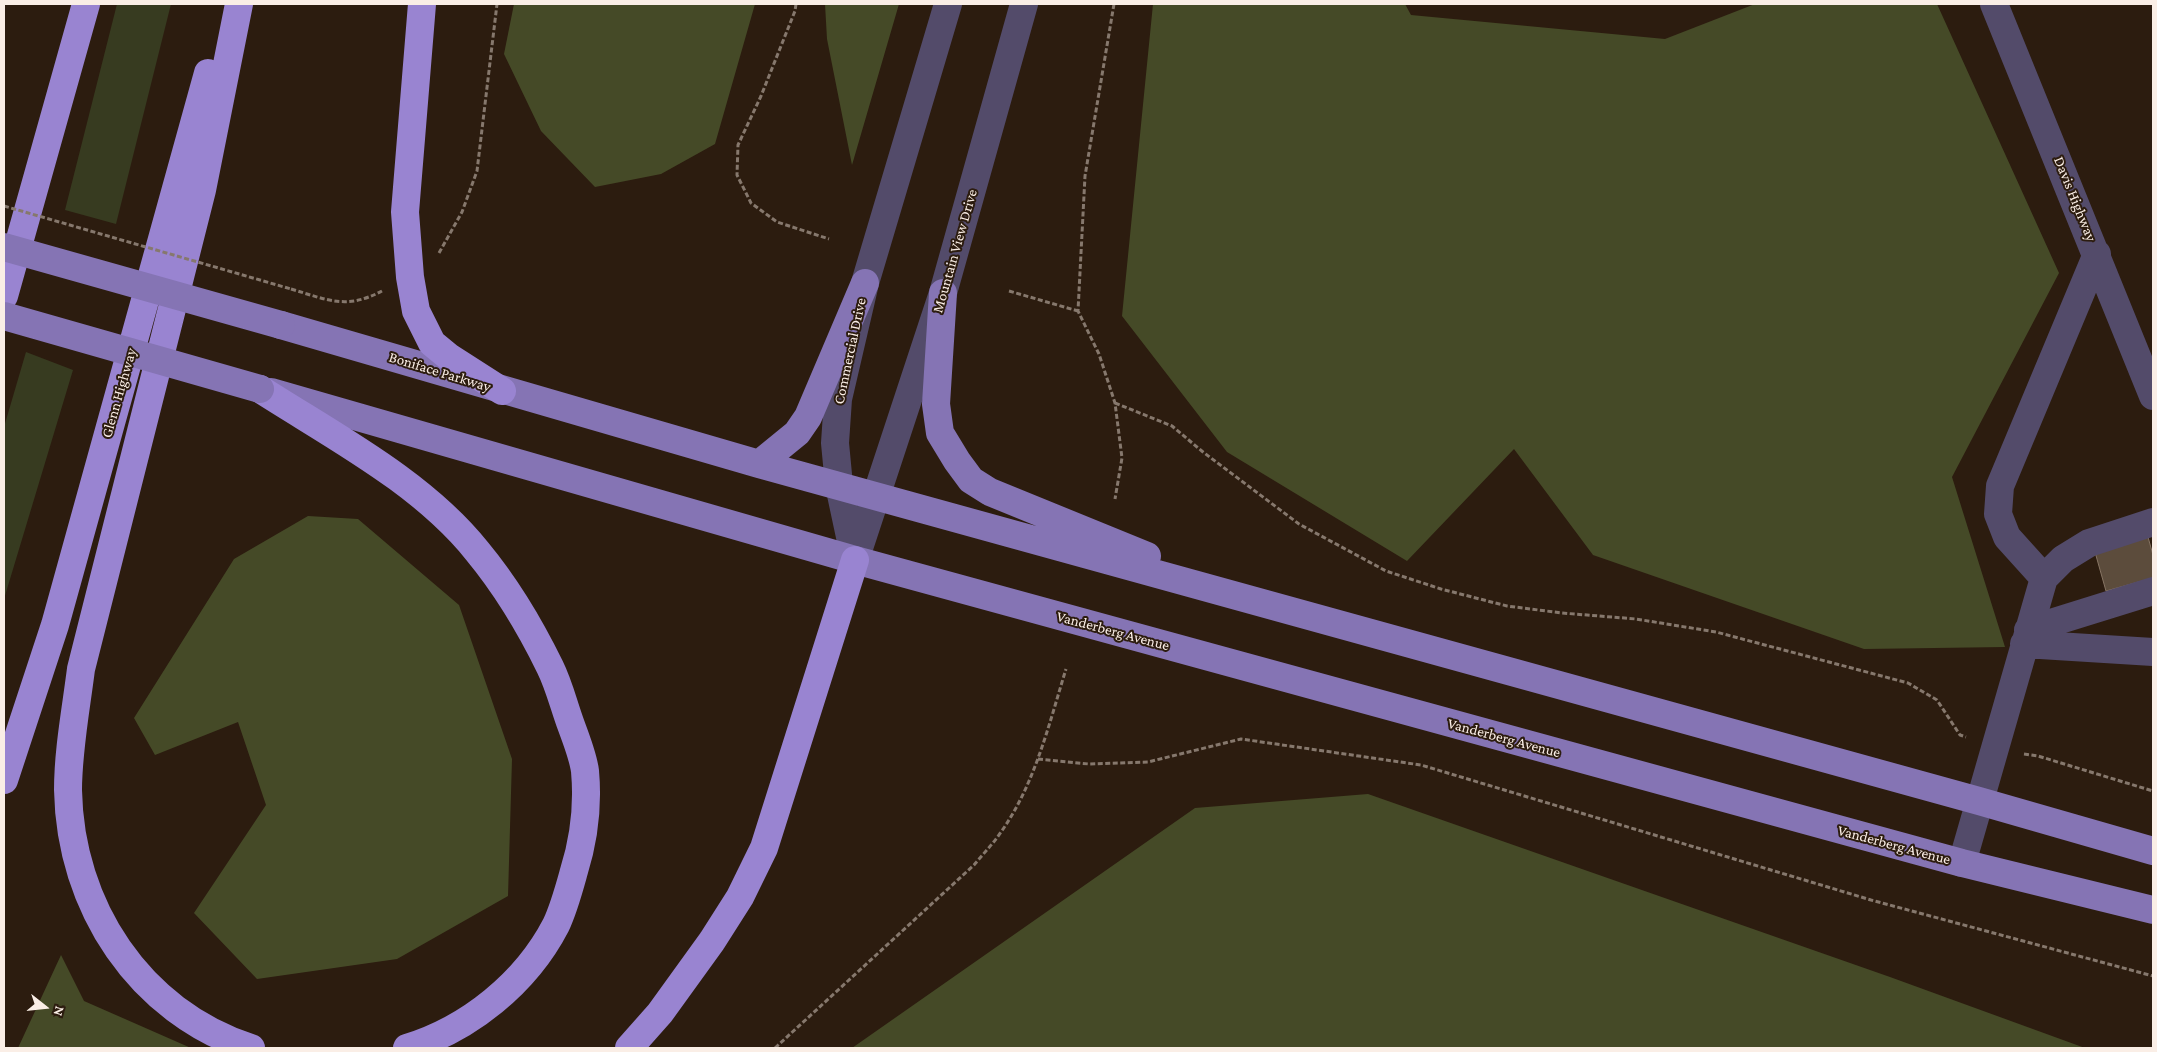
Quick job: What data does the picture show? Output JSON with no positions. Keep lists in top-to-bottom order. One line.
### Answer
{"streets":{"highway":["Glenn Highway"],"main road":["Boniface Parkway","Vanderberg Avenue"],"street":["Davis Highway","Mountain View Drive","Commercial Drive"]},"crossings":[["Mountain View Drive","Boniface Parkway"],["Commercial Drive","Boniface Parkway"],["Commercial Drive","Vanderberg Avenue"]],"north":"right"}
